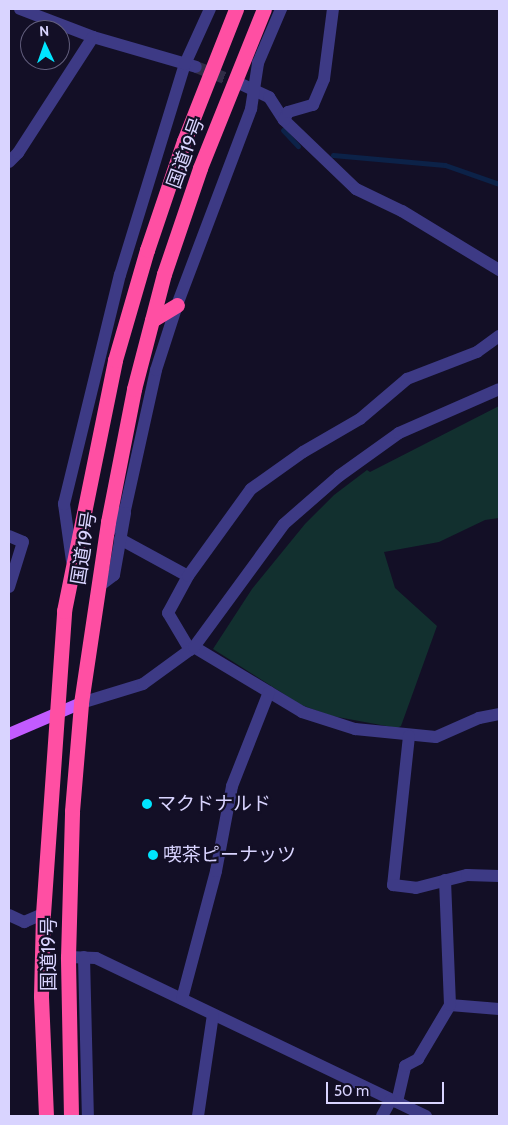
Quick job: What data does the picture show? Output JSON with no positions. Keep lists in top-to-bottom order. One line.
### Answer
{"streets":{"highway":["国道19号"]},"places":["マクドナルド","喫茶ピーナッツ"],"scale_bar":"50 m","north":"top"}
